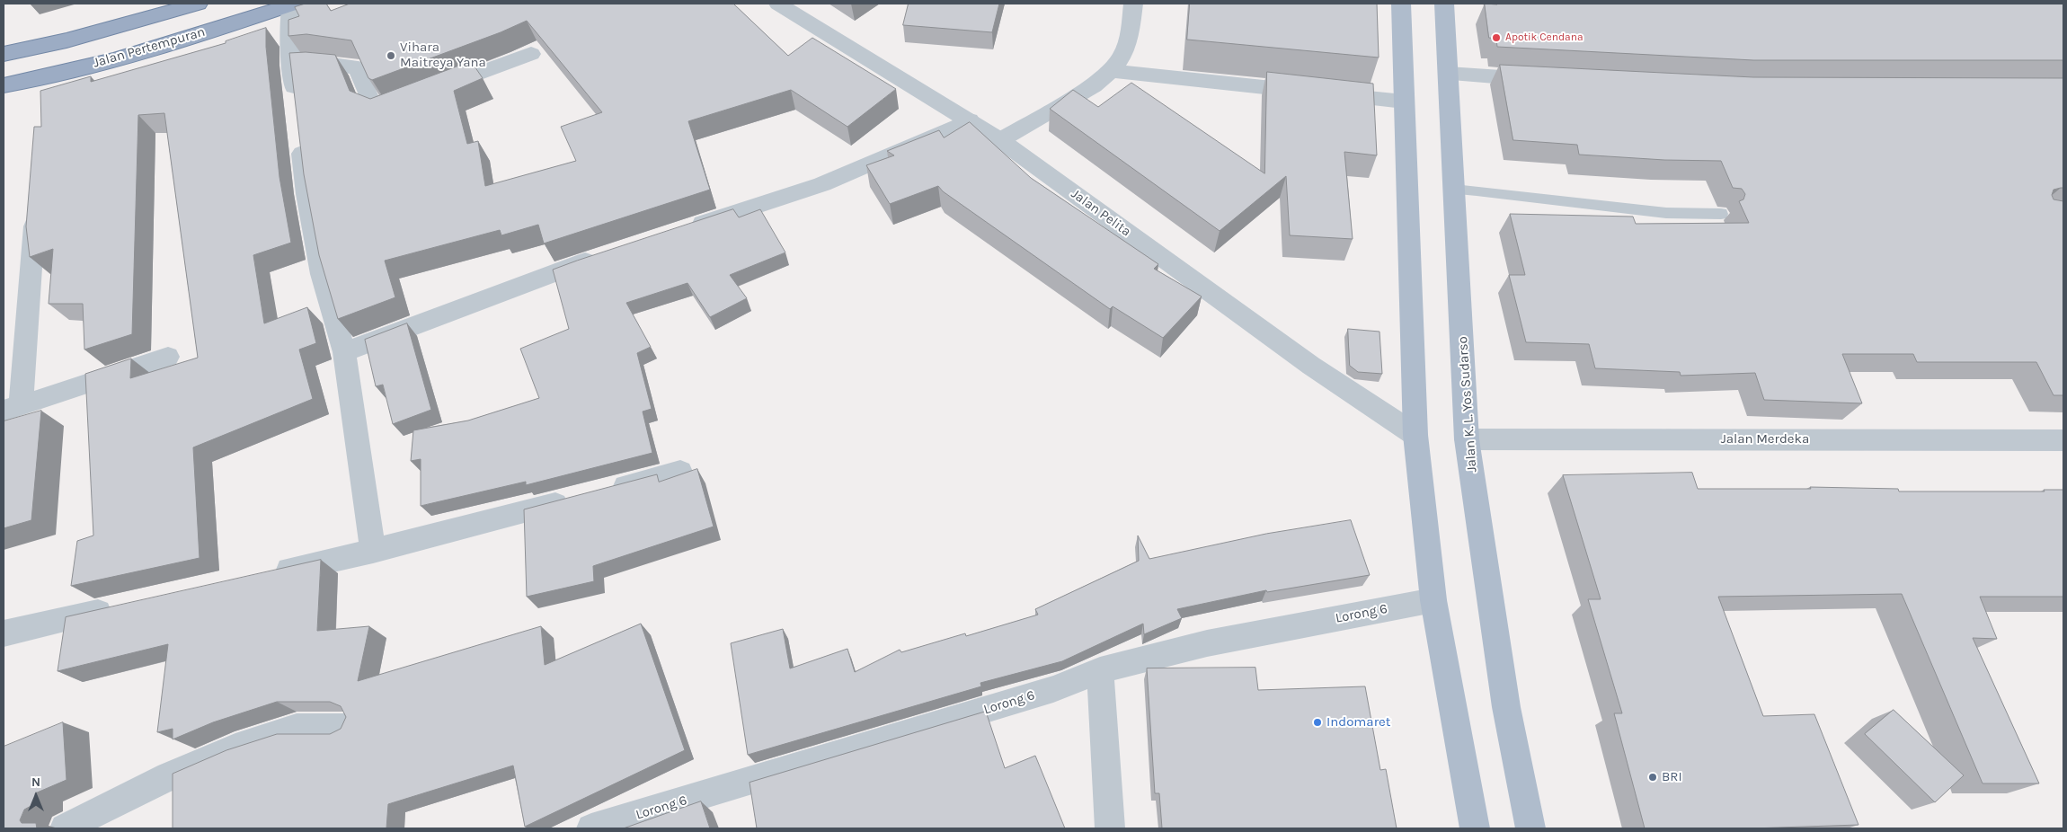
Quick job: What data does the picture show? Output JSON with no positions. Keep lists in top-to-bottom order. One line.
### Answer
{"streets":{"highway":["Jalan Pertempuran"],"main road":["Jalan K. L. Yos Sudarso"],"street":["Jalan Pelita","Jalan Merdeka","Lorong 6"]},"crossings":[["Jalan K. L. Yos Sudarso","Jalan Merdeka"]],"places":["Apotik Cendana","Vihara Maitreya Yana","Indomaret","BRI"],"north":"top"}
